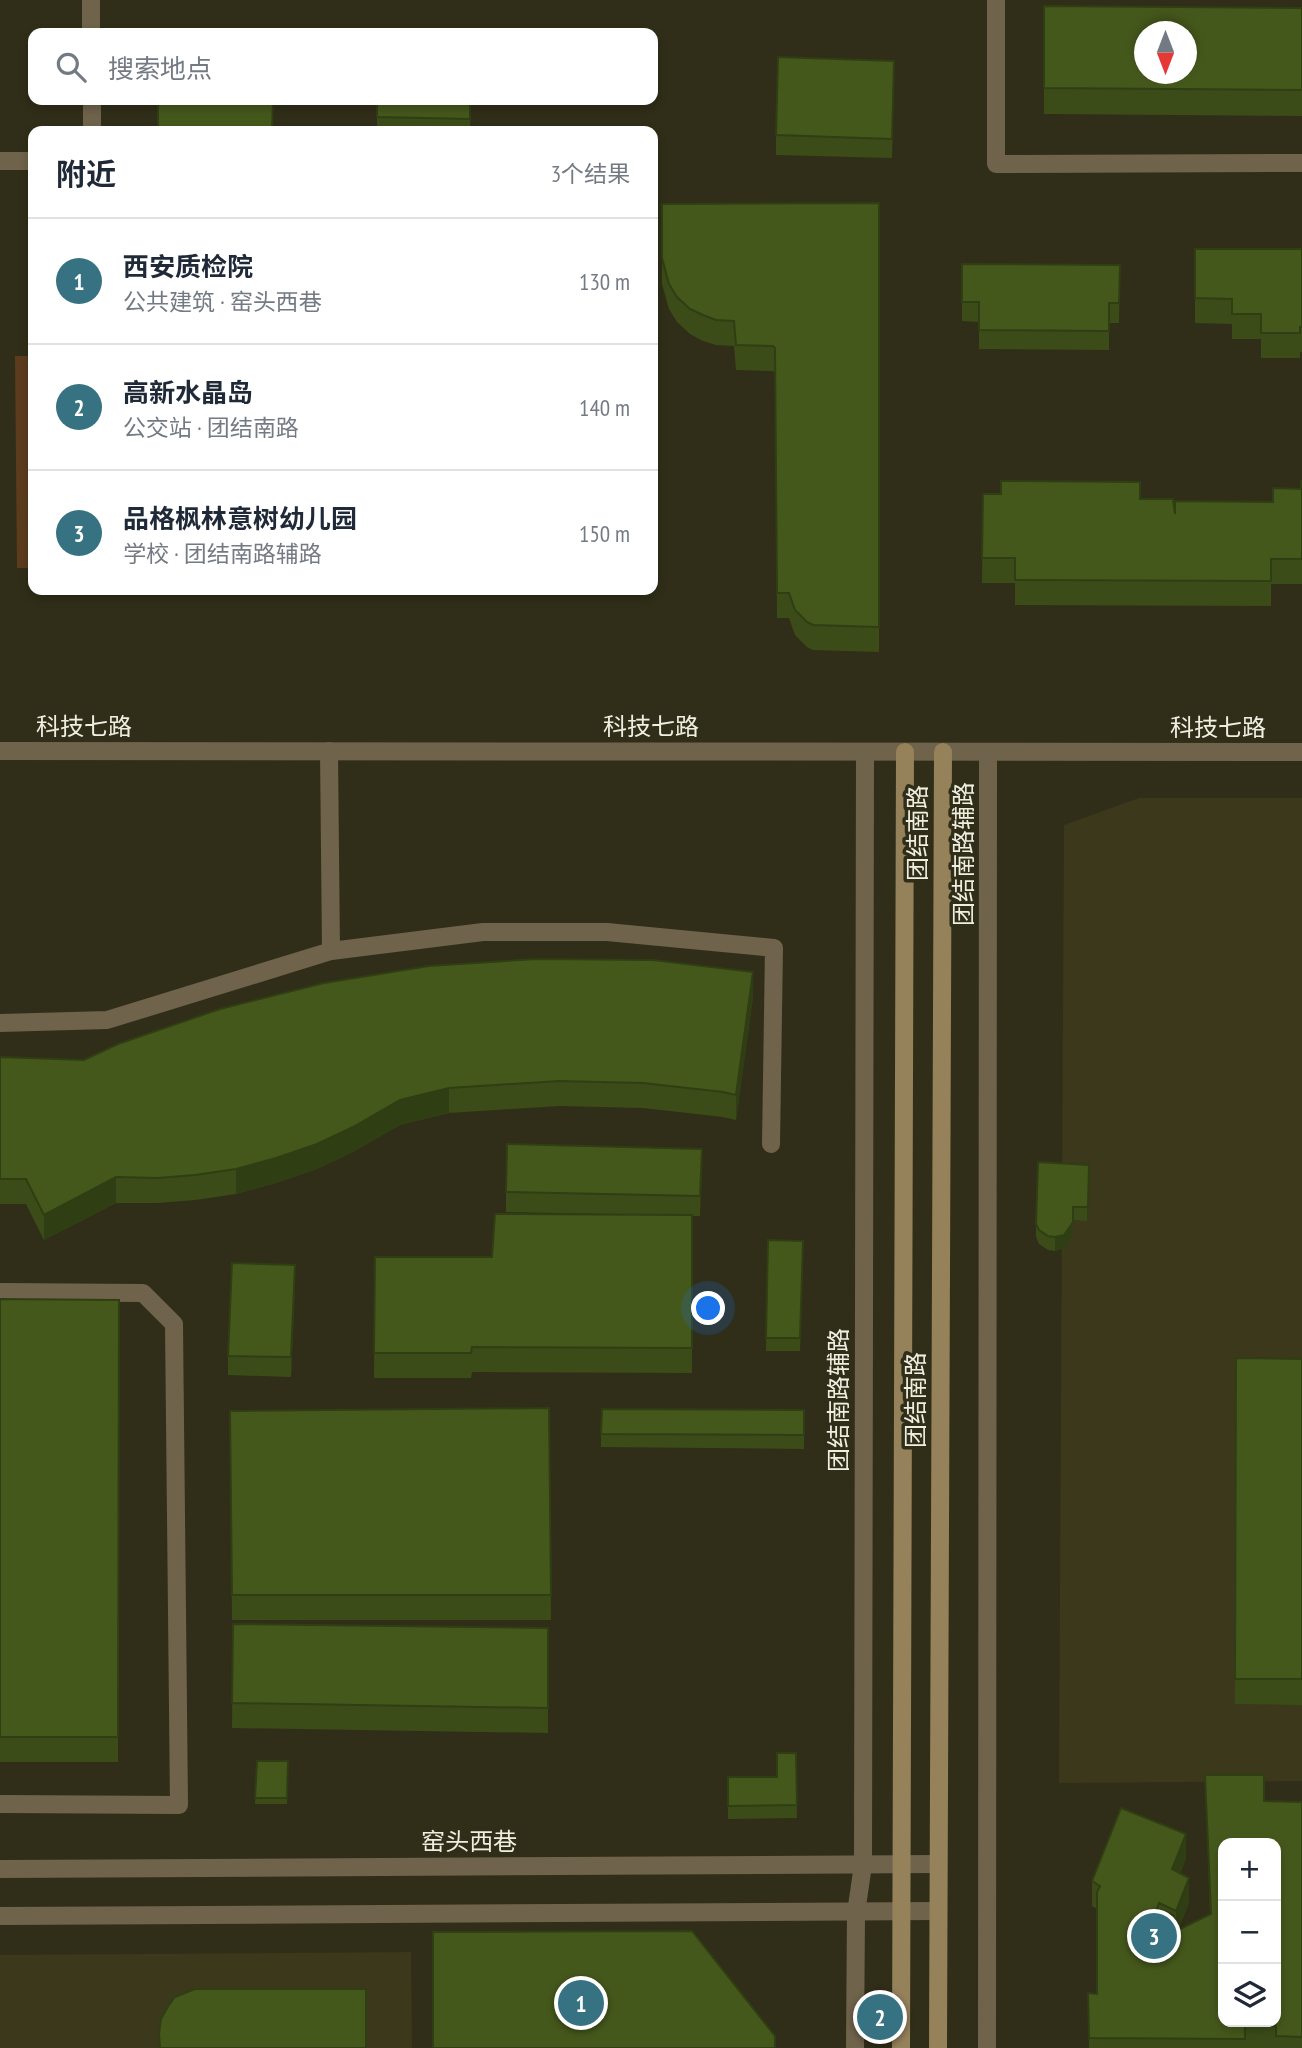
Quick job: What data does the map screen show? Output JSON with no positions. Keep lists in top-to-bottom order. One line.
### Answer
{"streets":{"main road":["团结南路"],"street":["科技七路","团结南路辅路","窑头西巷"]},"crossings":[["科技七路","团结南路"],["科技七路","团结南路辅路"],["团结南路","窑头西巷"],["团结南路辅路","窑头西巷"]],"north":"bottom","page":{"search":"搜索地点","heading":["附近","3个结果"],"list":[{"mark":"1","name":"西安质检院","note":"公共建筑 · 窑头西巷","value":"130 m"},{"mark":"2","name":"高新水晶岛","note":"公交站 · 团结南路","value":"140 m"},{"mark":"3","name":"品格枫林意树幼儿园","note":"学校 · 团结南路辅路","value":"150 m"}],"map_buttons":["+","−"],"pins":["3","1","2"]}}
